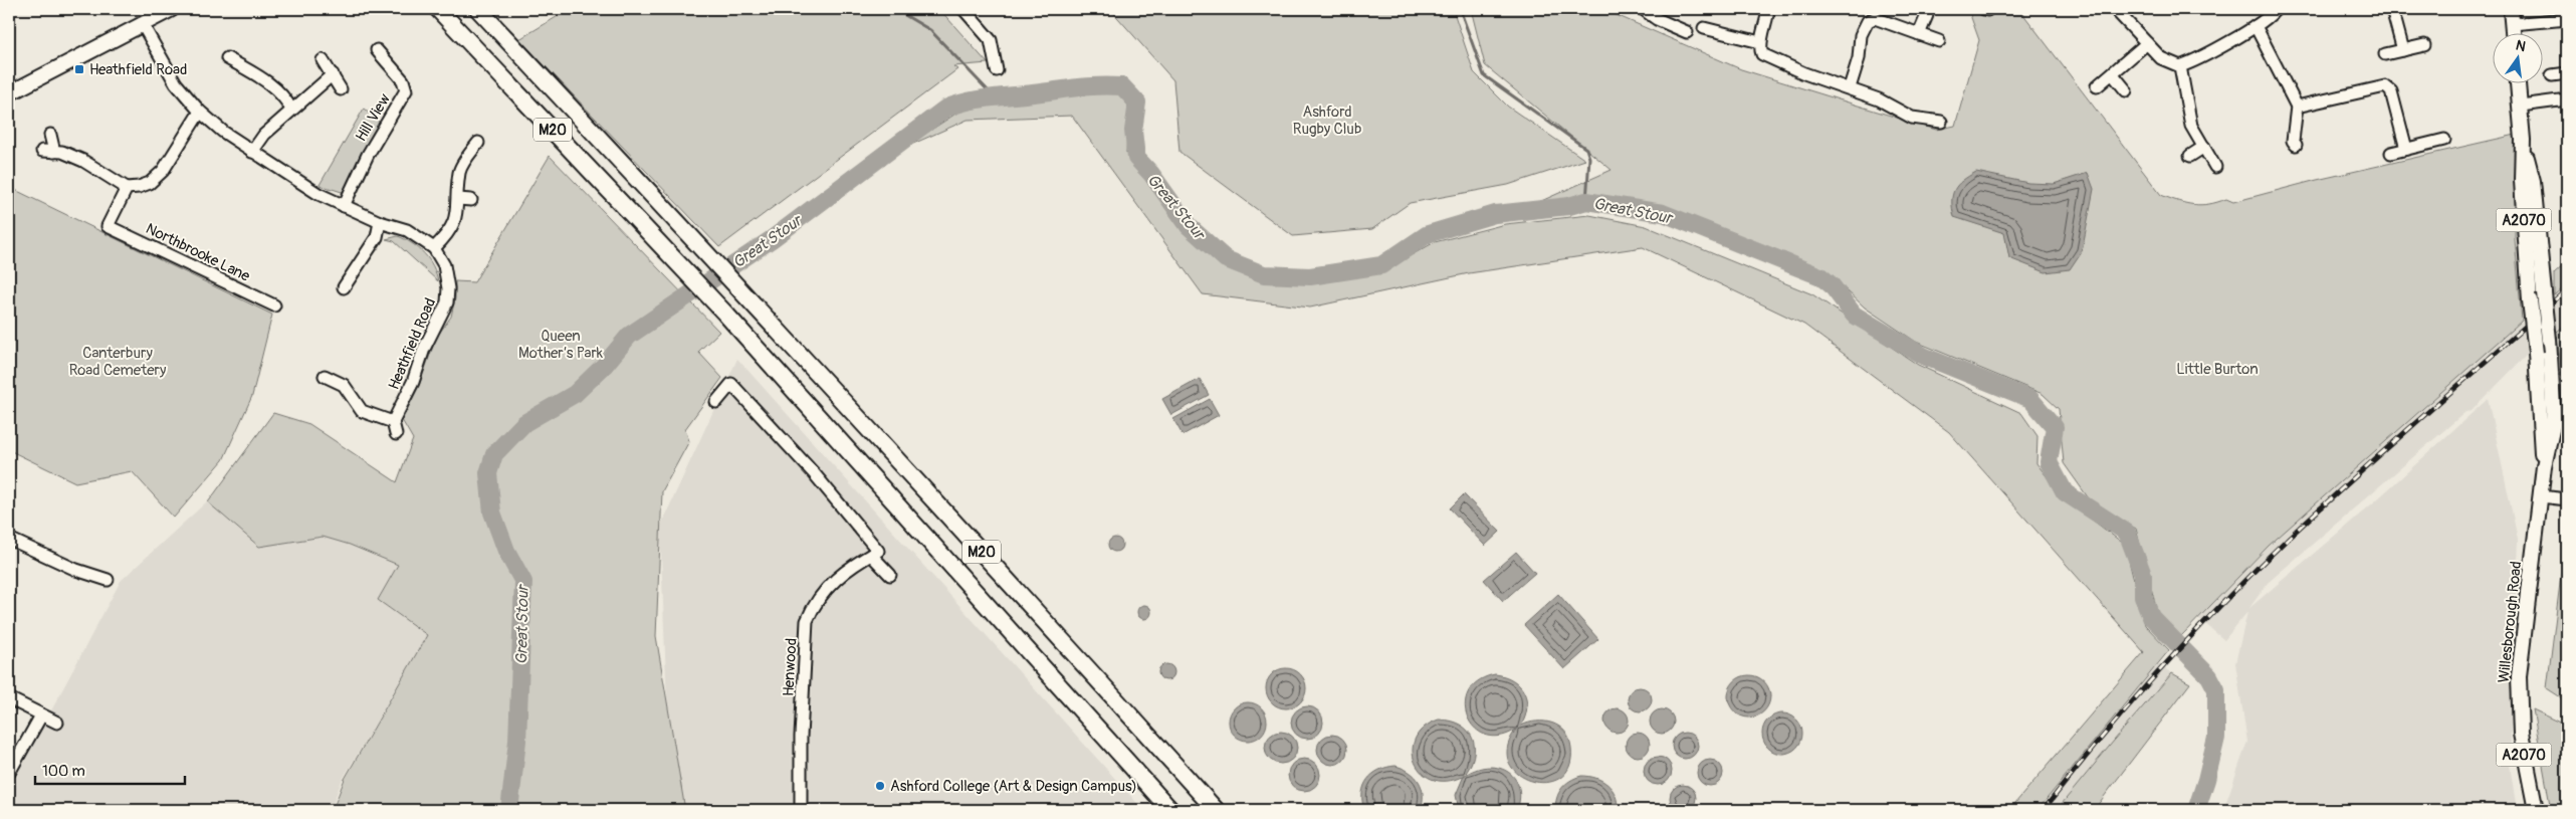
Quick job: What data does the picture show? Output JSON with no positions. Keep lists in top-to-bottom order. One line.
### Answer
{"streets":{"highway":["M20"],"main road":["A2070","Willesborough Road"],"street":["Hill View","Northbrooke Lane","Heathfield Road","Henwood"]},"water":["Great Stour"],"parks":["Ashford Rugby Club","Queen Mother’s Park","Canterbury Road Cemetery","Little Burton"],"places":{"transit":["Heathfield Road"],"other":["Ashford College (Art & Design Campus)"]},"scale_bar":"100 m","north":"top"}
